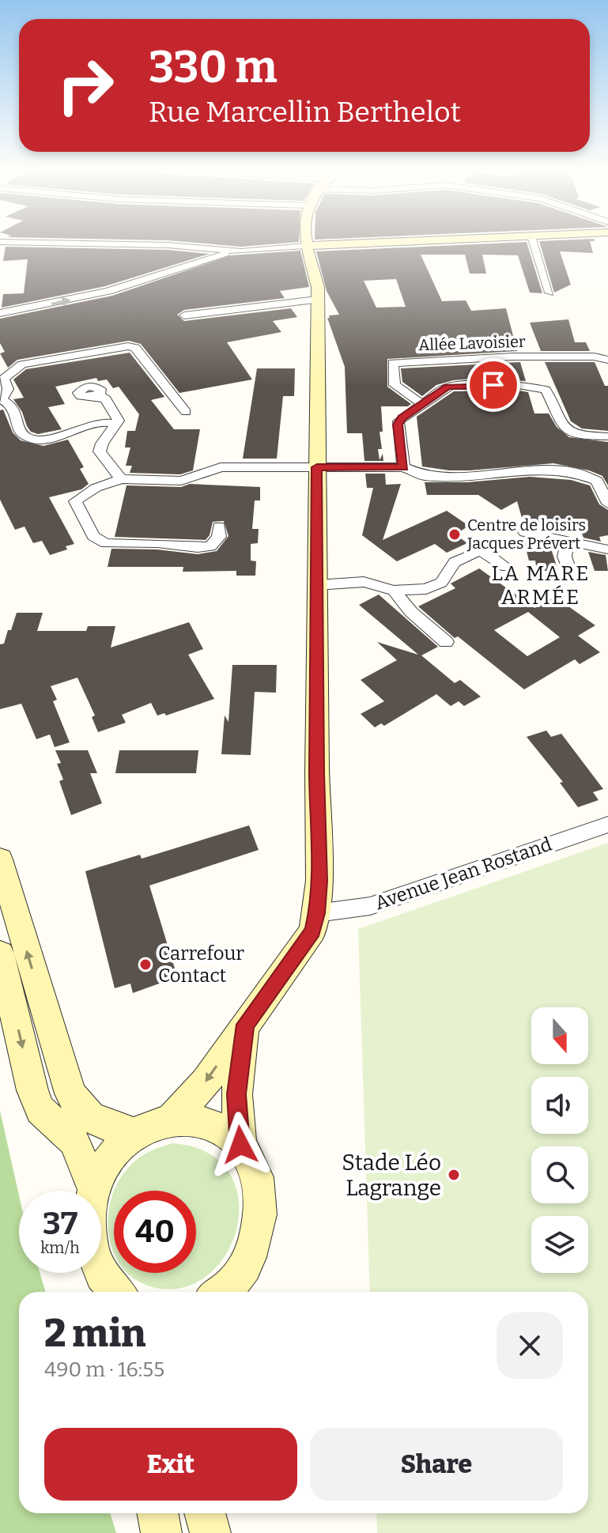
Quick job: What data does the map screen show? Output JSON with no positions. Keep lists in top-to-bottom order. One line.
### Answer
{"streets":{"street":["Allée Lavoisier","Avenue Jean Rostand"]},"districts":["LA MARE ARMÉE"],"places":["Centre de loisirs Jacques Prévert","Carrefour Contact","Stade Léo Lagrange"],"north":"bottom","page":{"turn":["330 m","Rue Marcellin Berthelot"],"speed":"37 km/h","limit":"40","heading":["2 min","490 m · 16:55"],"buttons":["Exit","Share"]}}
